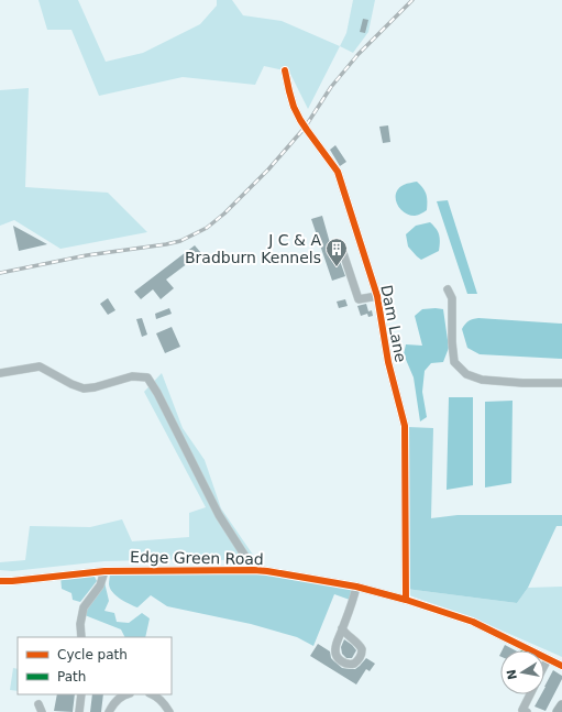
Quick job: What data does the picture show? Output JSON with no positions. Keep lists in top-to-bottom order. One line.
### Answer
{"streets":{"street":["Dam Lane","Edge Green Road"]},"crossings":[["Dam Lane","Edge Green Road"]],"places":{"building":["J C & A Bradburn Kennels"]},"legend":["Cycle path","Path"],"north":"left"}
